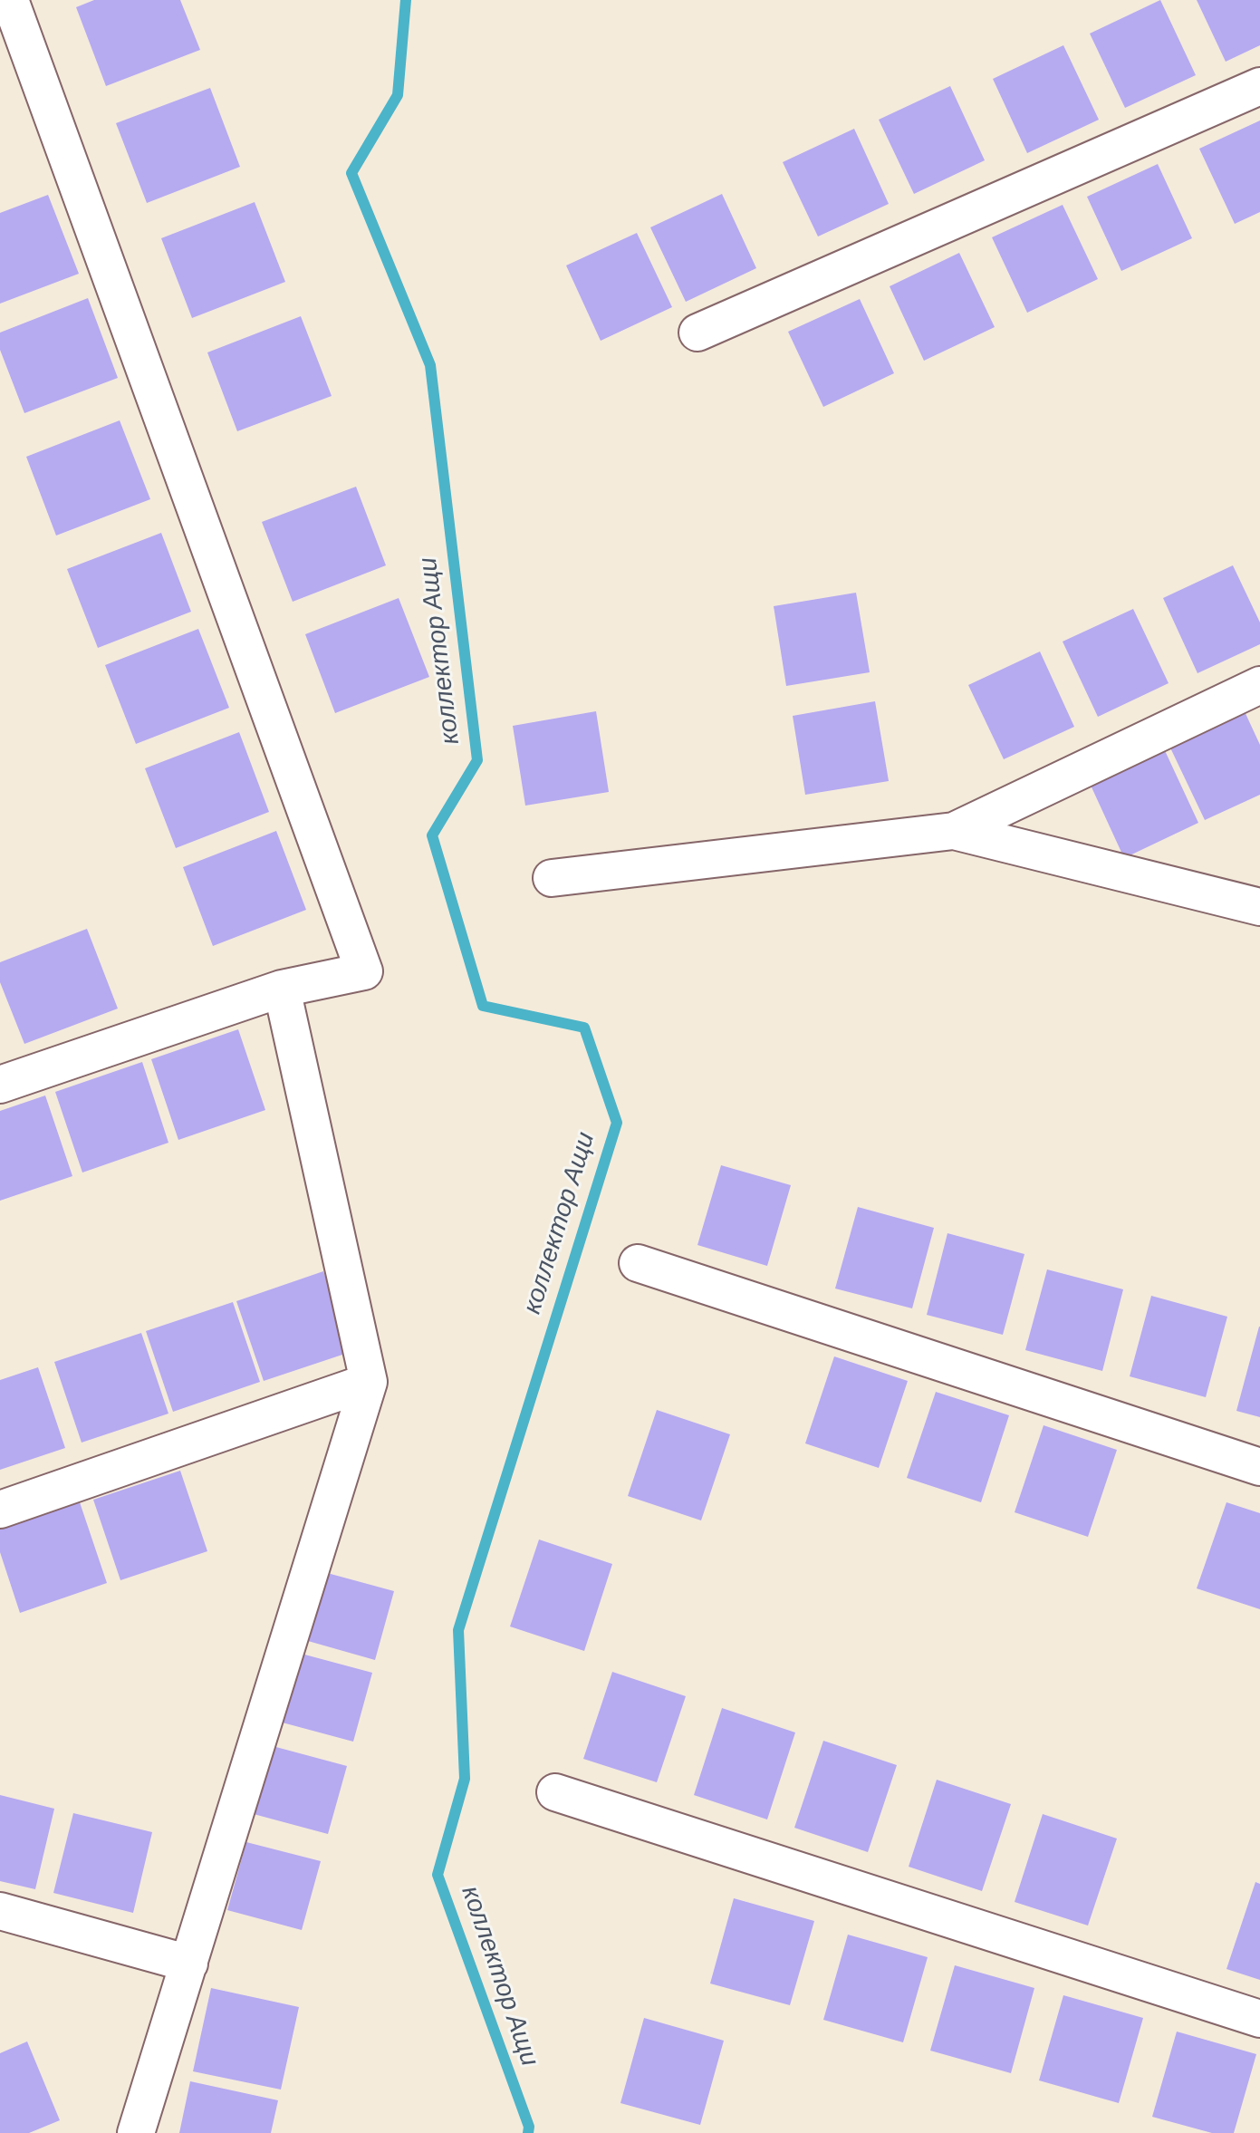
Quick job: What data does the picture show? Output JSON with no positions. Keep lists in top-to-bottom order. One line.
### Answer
{"water":["коллектор Ащи"]}
